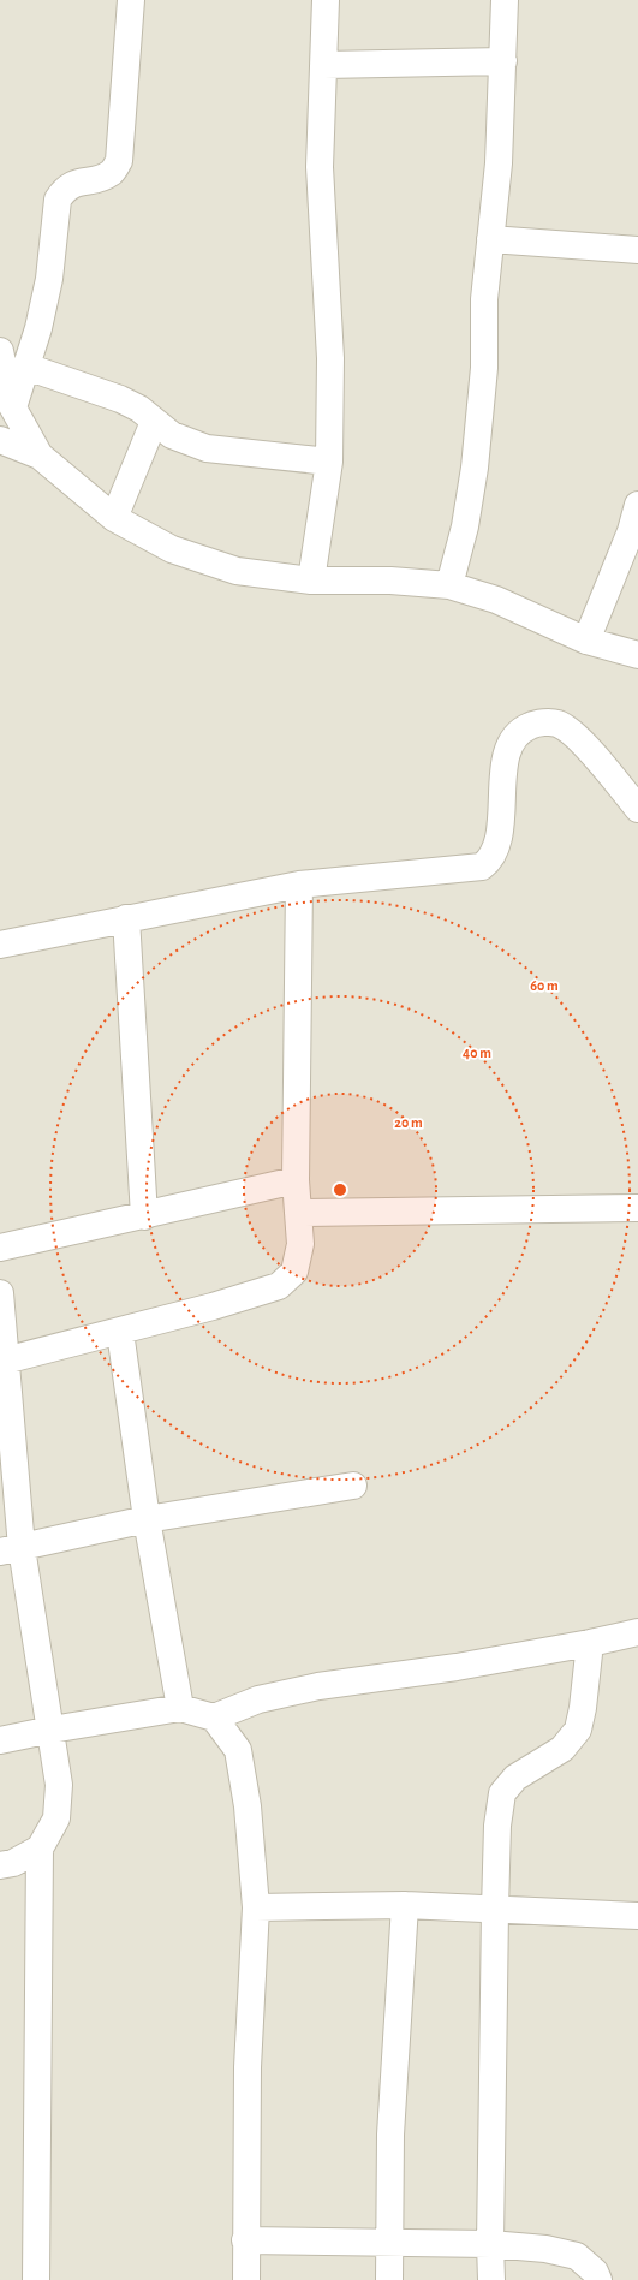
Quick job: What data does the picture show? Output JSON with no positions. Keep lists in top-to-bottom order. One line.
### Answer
{"rings":["60 m","40 m","20 m"]}
